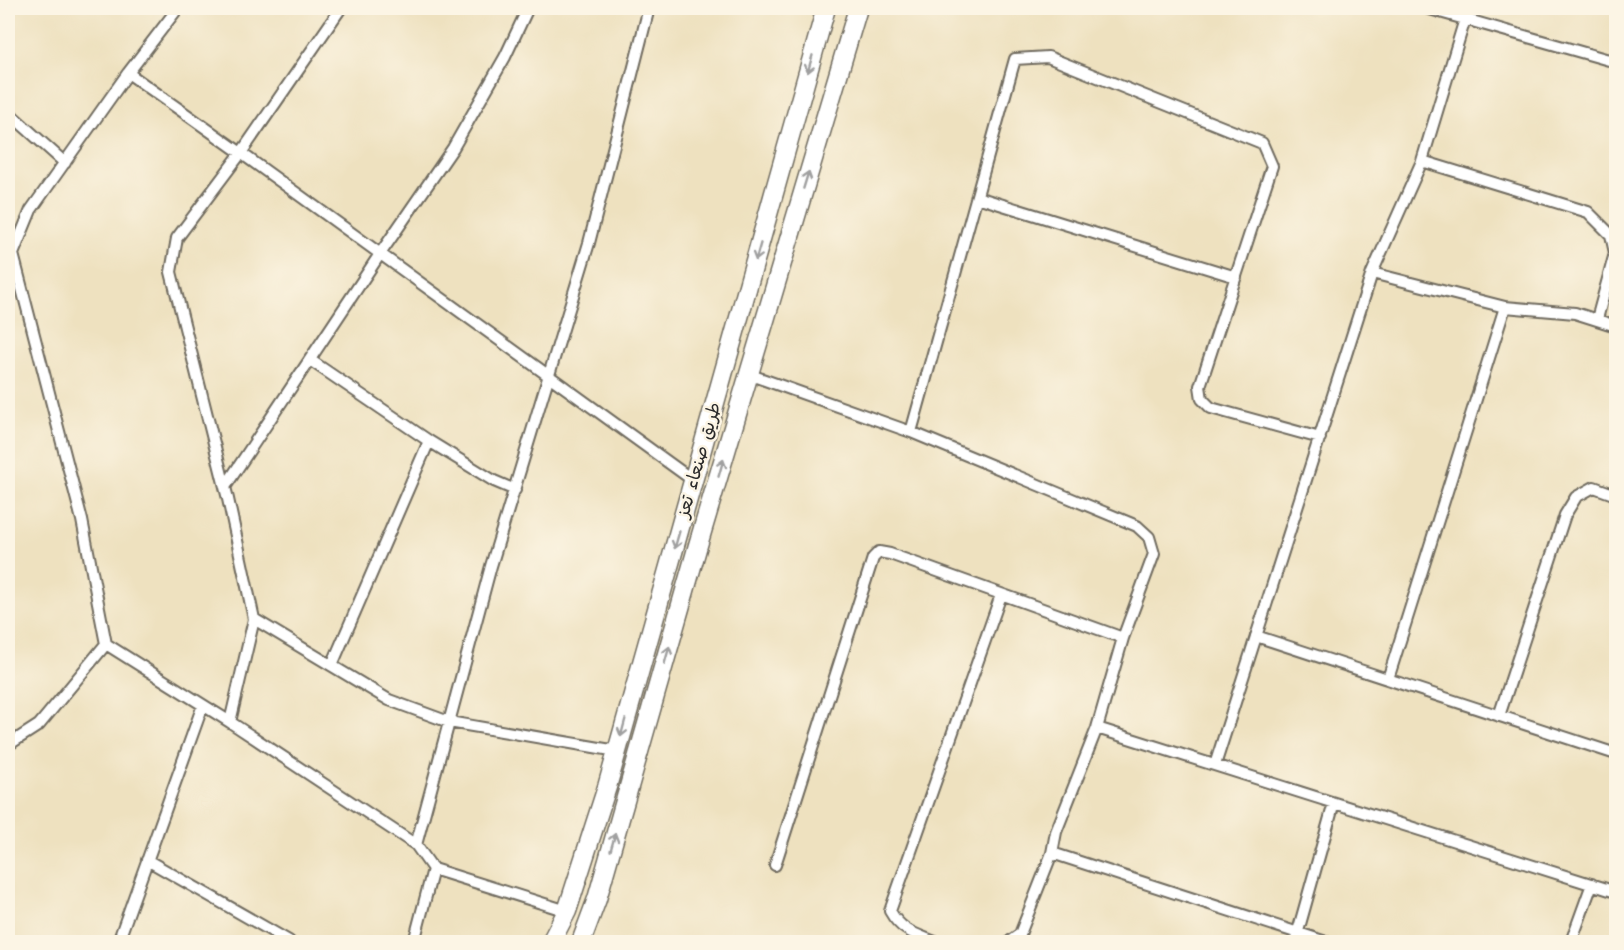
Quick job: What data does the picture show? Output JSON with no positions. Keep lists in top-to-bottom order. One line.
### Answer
{"streets":{"highway":["طريق صنعاء تعز"]}}
